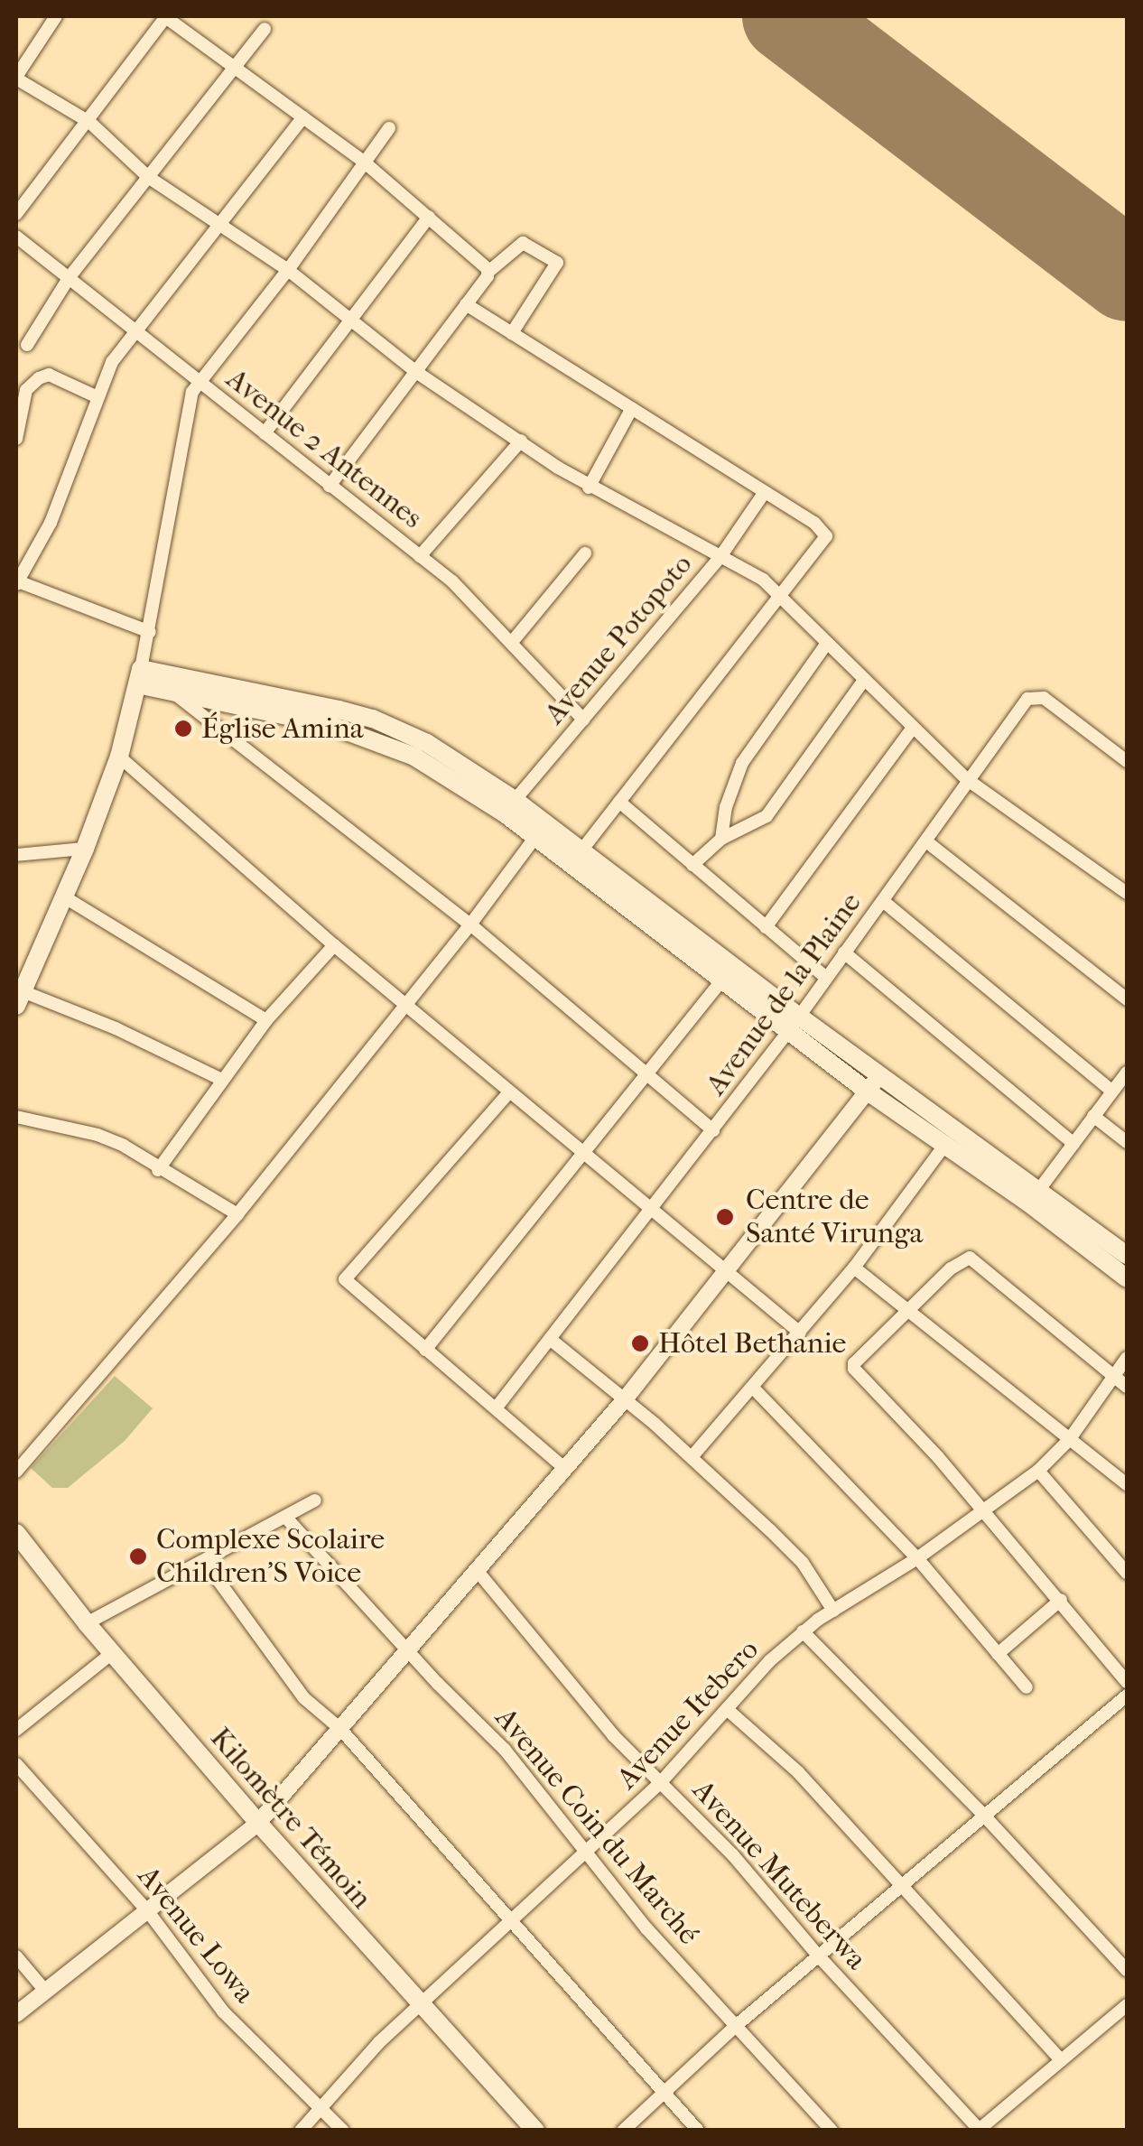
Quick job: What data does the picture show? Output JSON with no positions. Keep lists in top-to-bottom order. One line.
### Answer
{"streets":{"main road":["Kilomètre Témoin"],"street":["Avenue 2 Antennes","Avenue Potopoto","Avenue de la Plaine","Avenue Itebero","Avenue Coin du Marché","Avenue Muteberwa","Avenue Lowa"]},"crossings":[["Avenue 2 Antennes","Avenue Potopoto"],["Avenue Itebero","Kilomètre Témoin"],["Avenue Itebero","Avenue Coin du Marché"],["Avenue Itebero","Avenue Muteberwa"],["Avenue Itebero","Avenue Lowa"]],"places":["Église Amina","Centre de Santé Virunga","Hôtel Bethanie","Complexe Scolaire Children'S Voice"]}
